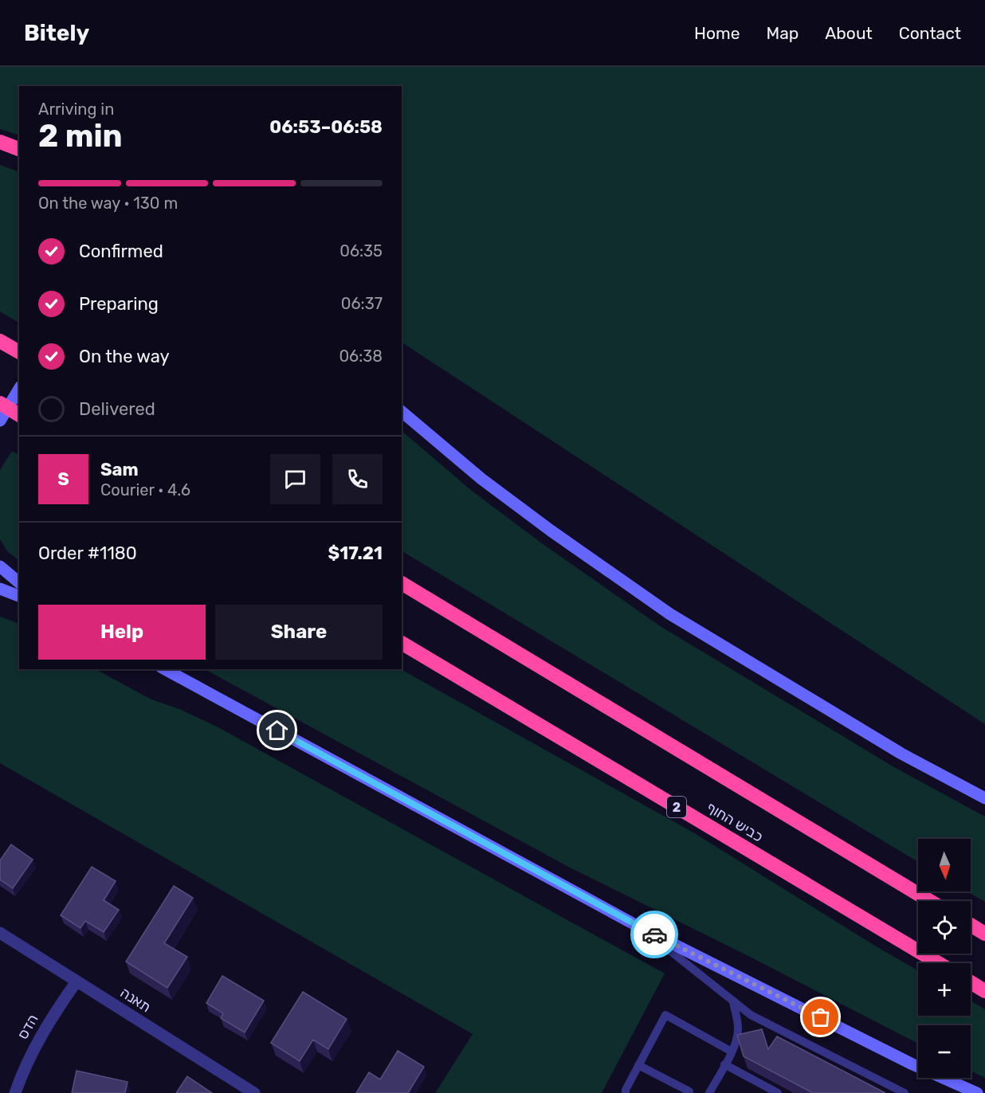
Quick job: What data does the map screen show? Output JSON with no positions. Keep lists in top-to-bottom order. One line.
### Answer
{"streets":{"highway":["2","כביש החוף"],"street":["תאנה","הדס"]},"crossings":[["תאנה","הדס"]],"north":"bottom","page":{"header":"Bitely","nav":["Home","Map","About","Contact"],"heading":["2 min","Arriving in","06:53–06:58"],"panel":["Sam","Courier · 4.6","Order #1180","$17.21"],"bar":"On the way · 130 m","list":[["Confirmed","06:35"],["Preparing","06:37"],["On the way","06:38"],"Delivered"],"round":"S","buttons":["Help","Share"],"map_buttons":["+","−"]}}
